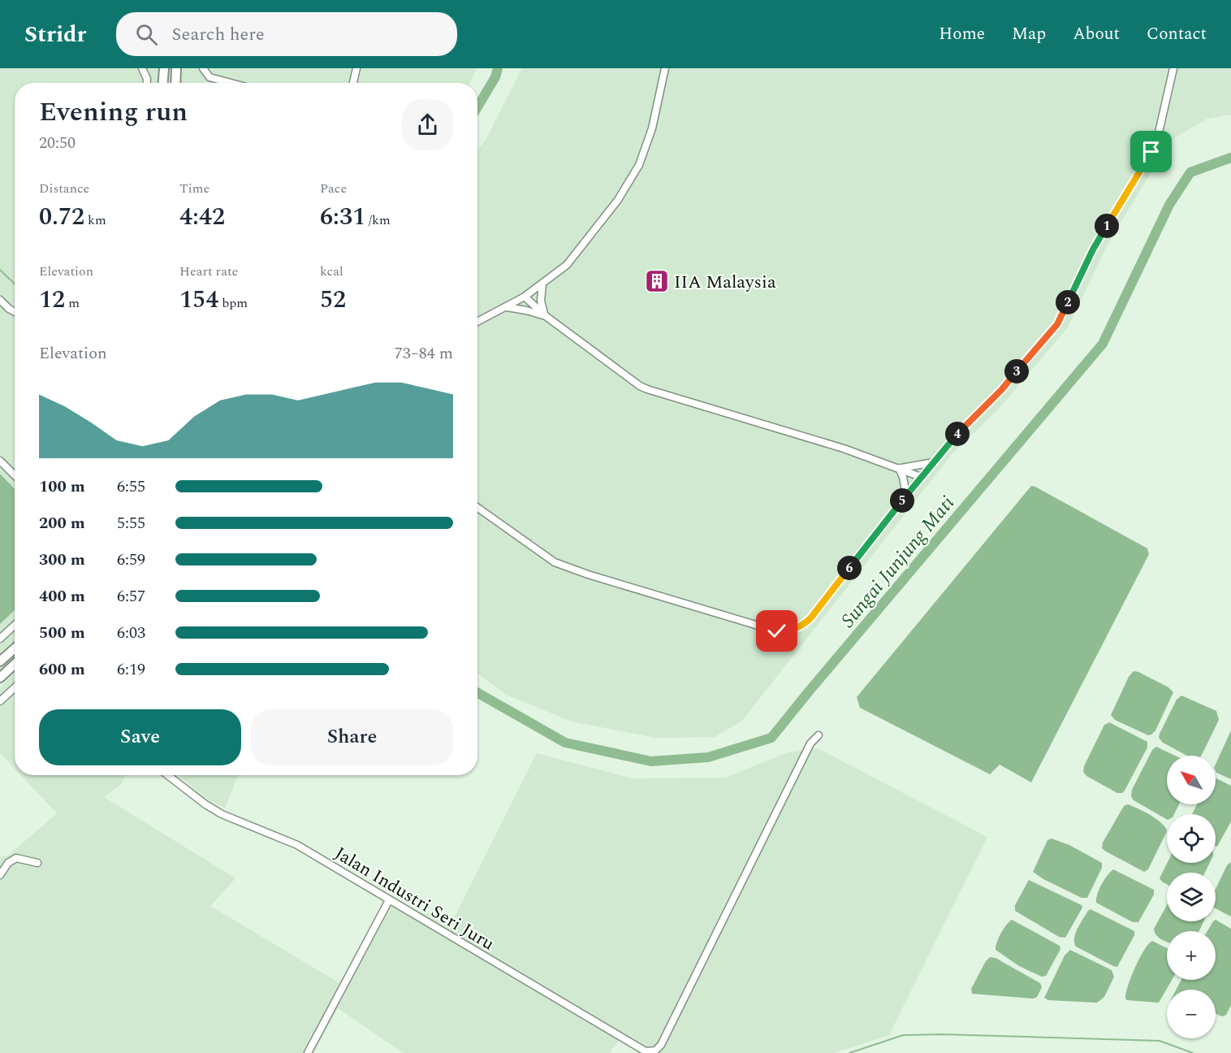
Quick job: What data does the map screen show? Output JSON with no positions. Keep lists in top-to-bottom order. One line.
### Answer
{"streets":{"street":["Jalan Industri Seri Juru"]},"water":["Sungai Junjung Mati"],"places":{"building":["IIA Malaysia"]},"north":"top left","page":{"header":"Stridr","search":"Search here","nav":["Home","Map","About","Contact"],"heading":["Evening run","20:50"],"stats":[["Distance","0.72 km"],["Time","4:42"],["Pace","6:31 /km"],["Elevation","12 m"],["Heart rate","154 bpm"],["kcal","52"]],"pins":["1","2","3","4","5","6"],"chart":["Elevation","73–84 m"],"list":[{"name":"100 m","note":"6:55"},{"name":"200 m","note":"5:55"},{"name":"300 m","note":"6:59"},{"name":"400 m","note":"6:57"},{"name":"500 m","note":"6:03"},{"name":"600 m","note":"6:19"}],"buttons":["Save","Share"],"map_buttons":["+","−"]}}
